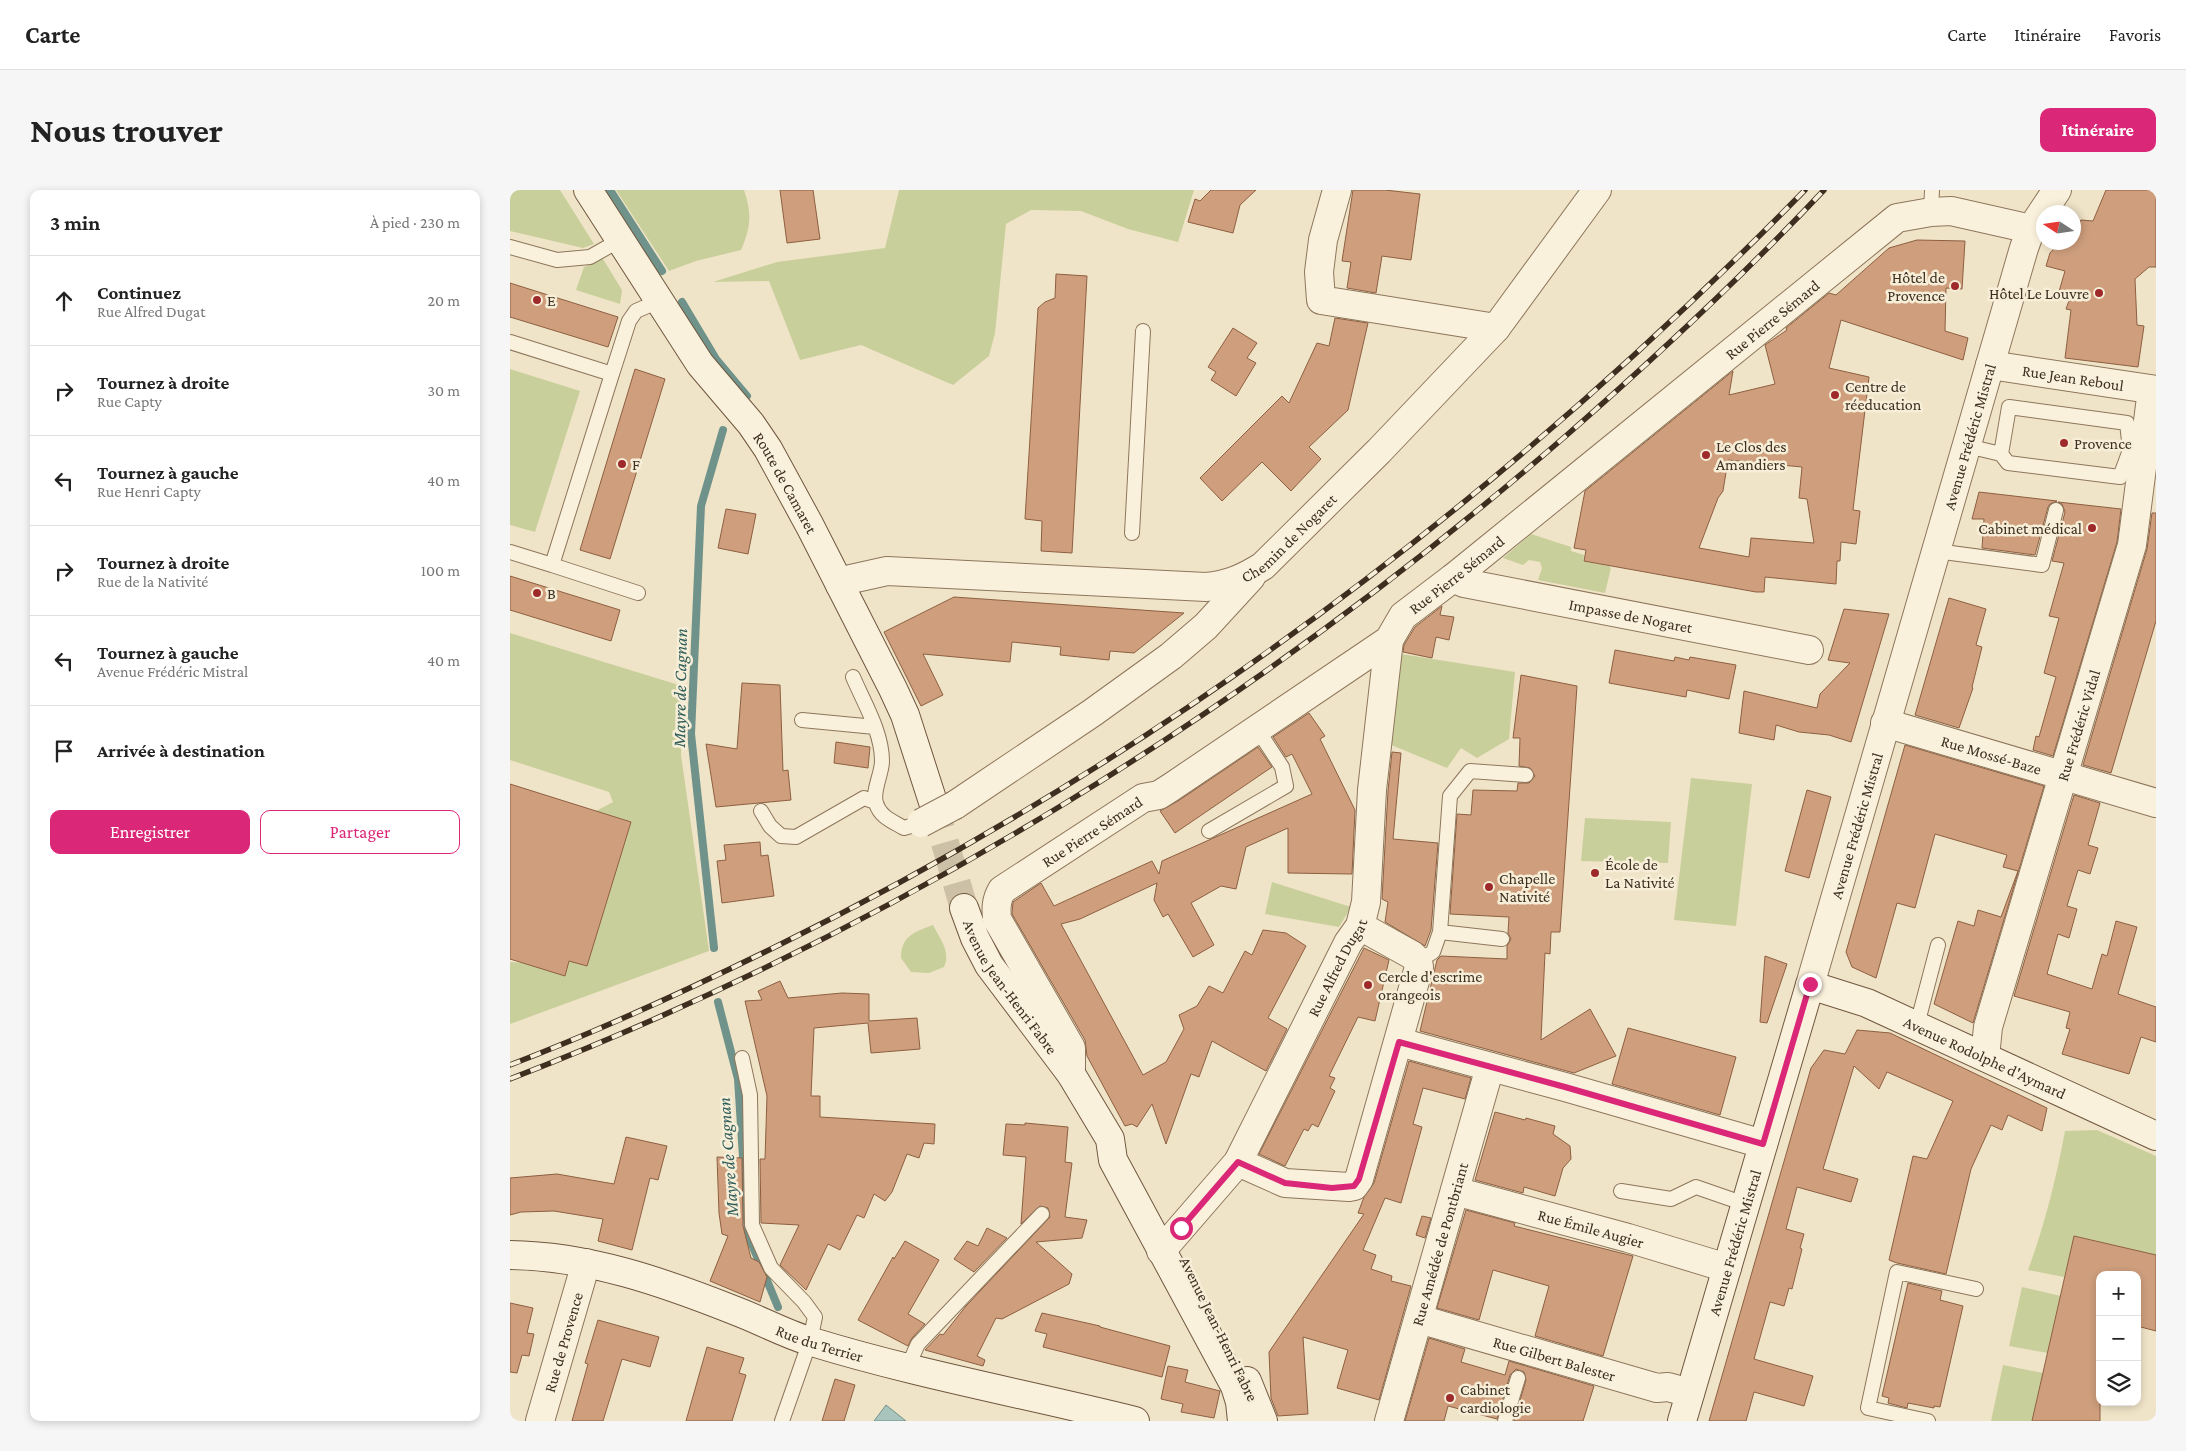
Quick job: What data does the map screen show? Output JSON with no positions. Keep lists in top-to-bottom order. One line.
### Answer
{"streets":{"street":["Rue Pierre Sémard","Rue Jean Reboul","Avenue Frédéric Mistral","Route de Camaret","Chemin de Nogaret","Impasse de Nogaret","Rue Frédéric Vidal","Rue Mossé-Baze","Rue Alfred Dugat","Avenue Jean-Henri Fabre","Avenue Rodolphe d'Aymard","Rue Émile Augier","Rue Amédée de Pontbriant","Rue de Provence","Rue du Terrier","Rue Gilbert Balester"]},"crossings":[["Rue Pierre Sémard","Avenue Frédéric Mistral"],["Rue Pierre Sémard","Impasse de Nogaret"],["Rue Pierre Sémard","Rue Alfred Dugat"],["Rue Pierre Sémard","Avenue Jean-Henri Fabre"],["Rue Jean Reboul","Avenue Frédéric Mistral"],["Rue Jean Reboul","Rue Frédéric Vidal"],["Avenue Frédéric Mistral","Rue Mossé-Baze"],["Avenue Frédéric Mistral","Avenue Rodolphe d'Aymard"],["Avenue Frédéric Mistral","Rue Émile Augier"],["Avenue Frédéric Mistral","Rue Gilbert Balester"],["Route de Camaret","Chemin de Nogaret"],["Rue Frédéric Vidal","Rue Mossé-Baze"],["Rue Frédéric Vidal","Avenue Rodolphe d'Aymard"],["Rue Alfred Dugat","Avenue Jean-Henri Fabre"],["Rue Émile Augier","Rue Amédée de Pontbriant"],["Rue Amédée de Pontbriant","Rue Gilbert Balester"],["Rue de Provence","Rue du Terrier"]],"water":["Mayre de Cagnan"],"places":["Hôtel de Provence","Hôtel Le Louvre","E","Centre de réeducation","Provence","Le Clos des Amandiers","F","Cabinet médical","B","École de La Nativité","Chapelle Nativité","Cercle d'escrime orangeois","Cabinet cardiologie"],"north":"left","page":{"header":"Carte","nav":["Carte","Itinéraire","Favoris"],"buttons":["Itinéraire",["Enregistrer","Partager"]],"title":"Nous trouver","heading":["3 min","À pied · 230 m"],"list":[["Continuez","Rue Alfred Dugat","20 m"],["Tournez à droite","Rue Capty","30 m"],["Tournez à gauche","Rue Henri Capty","40 m"],["Tournez à droite","Rue de la Nativité","100 m"],["Tournez à gauche","Avenue Frédéric Mistral","40 m"],"Arrivée à destination"],"map_buttons":["+","−"]}}
